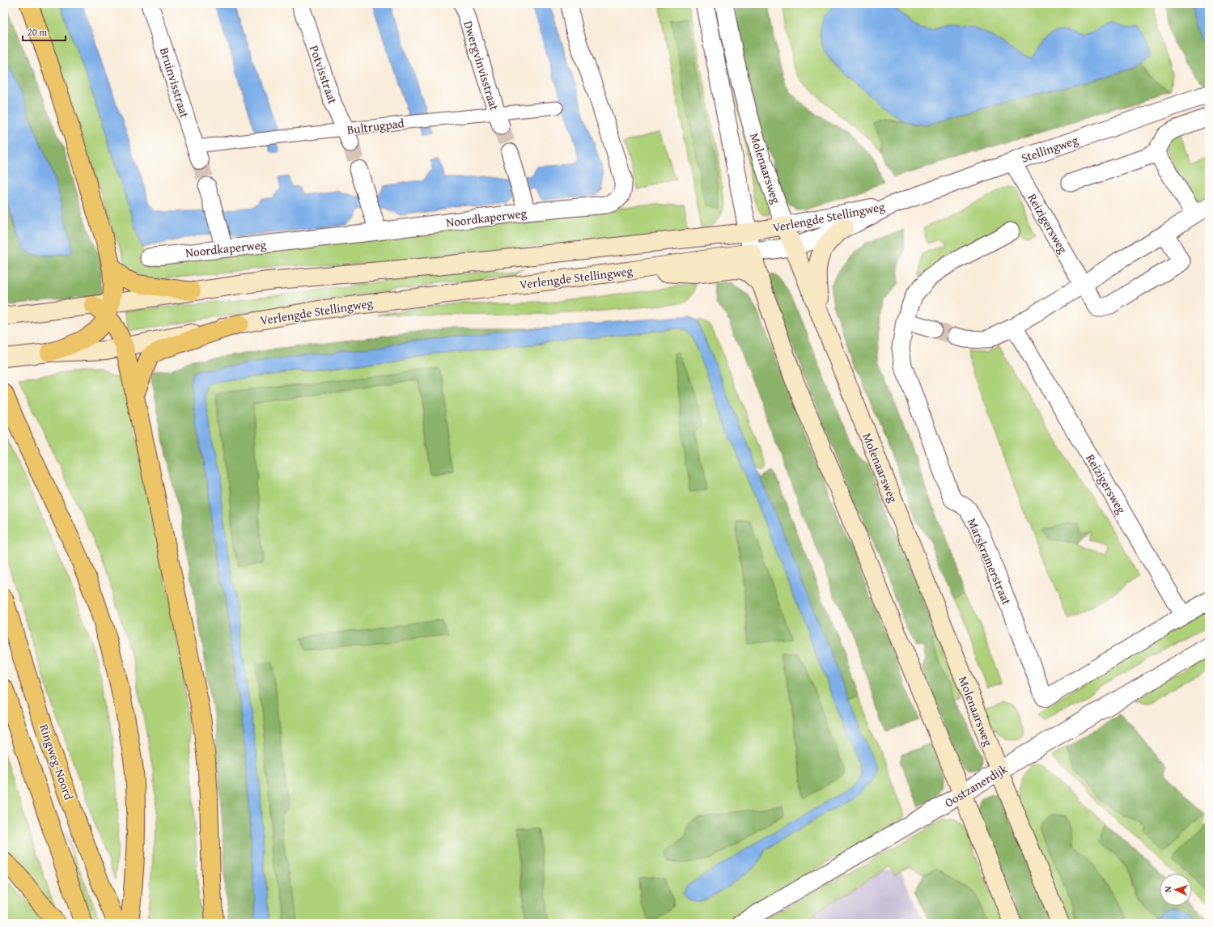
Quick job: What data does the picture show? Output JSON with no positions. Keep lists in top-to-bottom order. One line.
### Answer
{"streets":{"highway":["Ringweg-Noord"],"main road":["Molenaarsweg","Verlengde Stellingweg"],"street":["Dwergvinvisstraat","Potvisstraat","Bruinvisstraat","Bultrugpad","Stellingweg","Noordkaperweg","Reizigersweg","Marskramerstraat","Oostzanerdijk"]},"crossings":[["Dwergvinvisstraat","Bultrugpad"],["Potvisstraat","Bultrugpad"],["Bruinvisstraat","Bultrugpad"],["Stellingweg","Verlengde Stellingweg"],["Stellingweg","Reizigersweg"],["Molenaarsweg","Verlengde Stellingweg"],["Molenaarsweg","Oostzanerdijk"],["Reizigersweg","Marskramerstraat"]],"scale_bar":"20 m","north":"left"}
